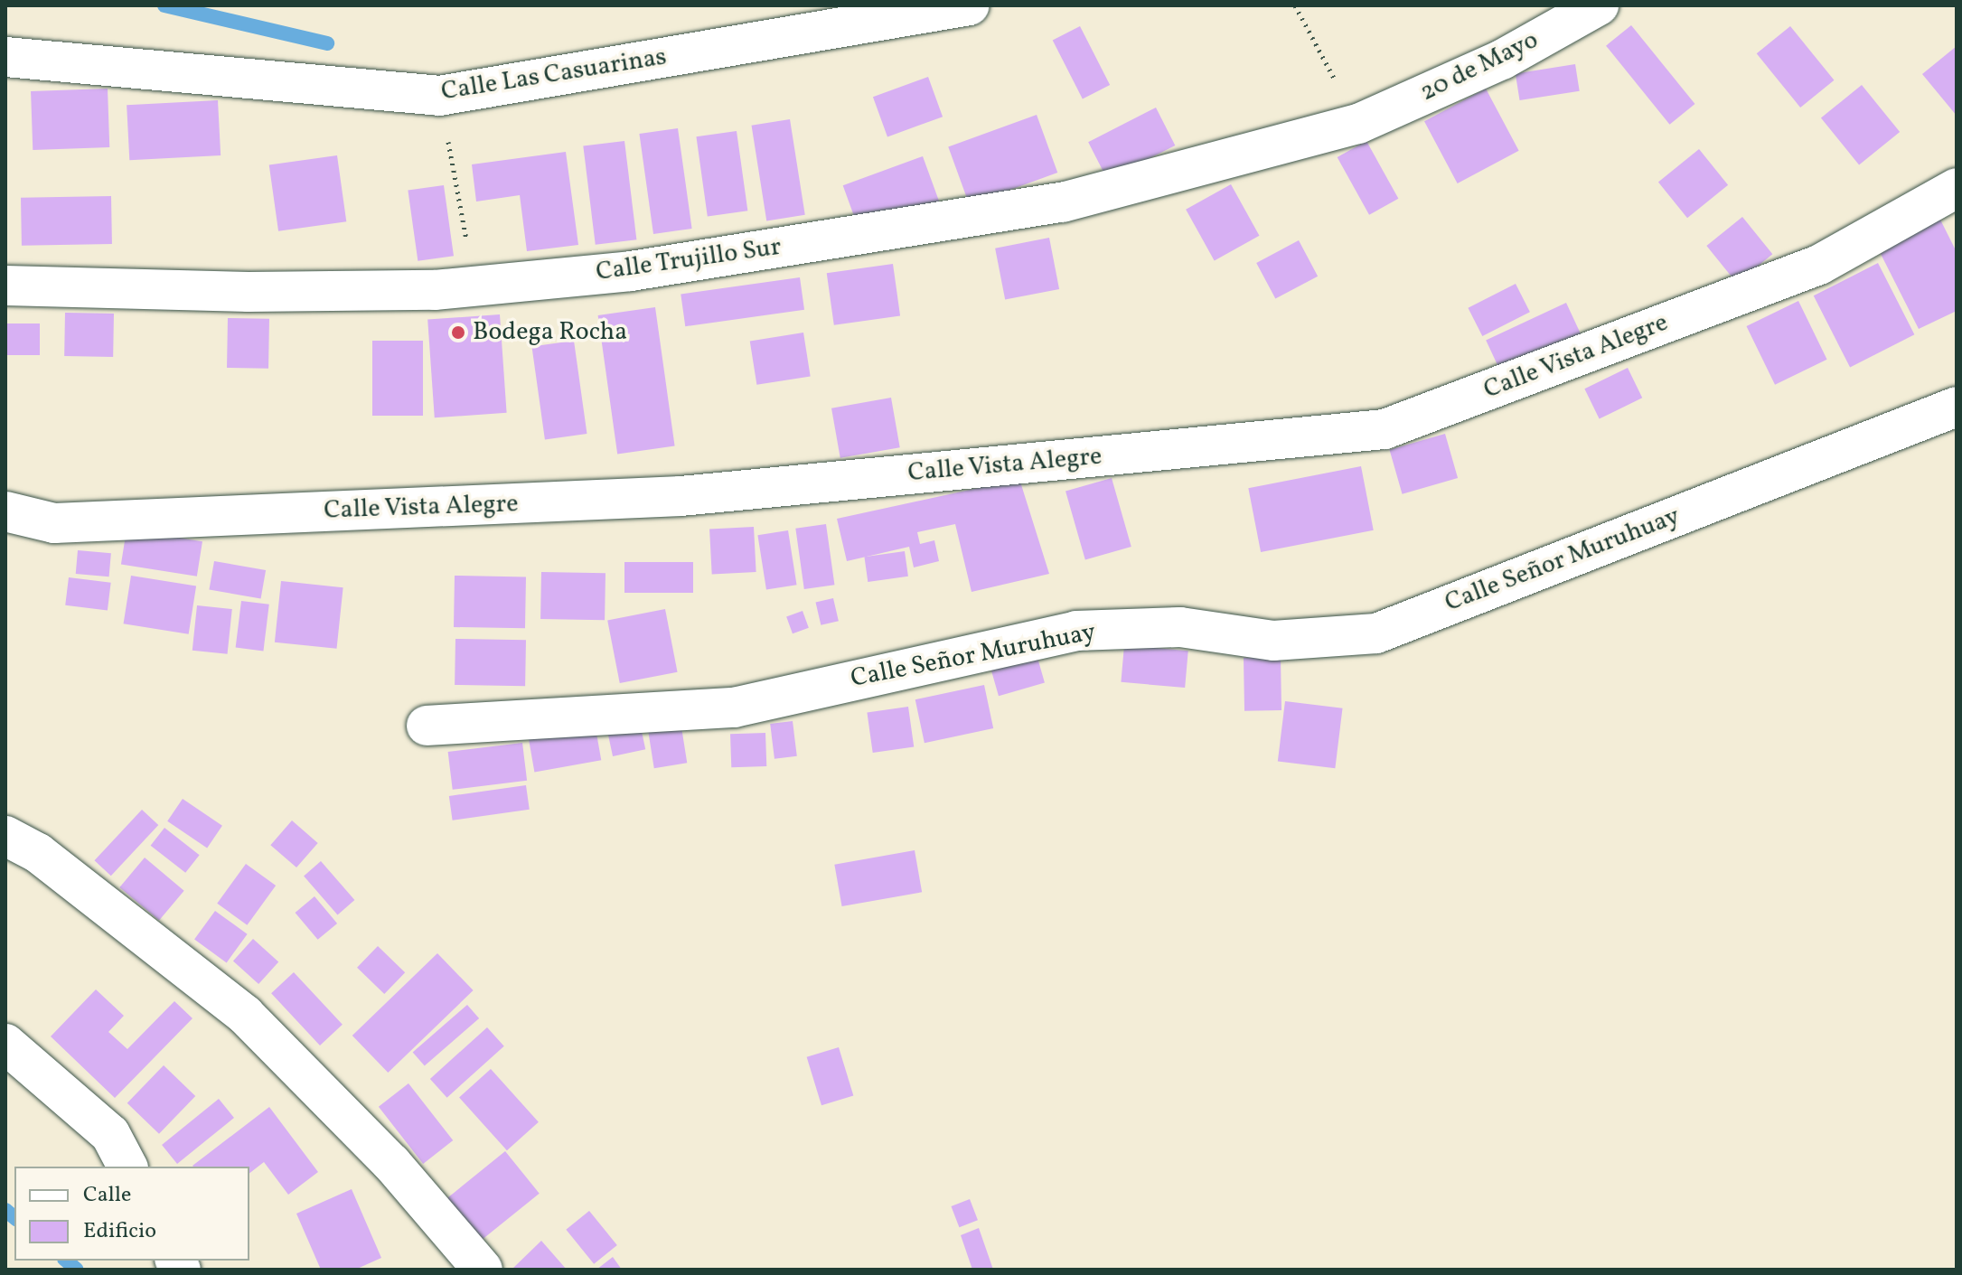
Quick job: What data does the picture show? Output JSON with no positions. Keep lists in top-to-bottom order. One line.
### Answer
{"streets":{"street":["20 de Mayo","Calle Las Casuarinas","Calle Trujillo Sur","Calle Vista Alegre","Calle Señor Muruhuay"]},"crossings":[["20 de Mayo","Calle Trujillo Sur"]],"places":["Bodega Rocha"],"legend":["Calle","Edificio"]}
